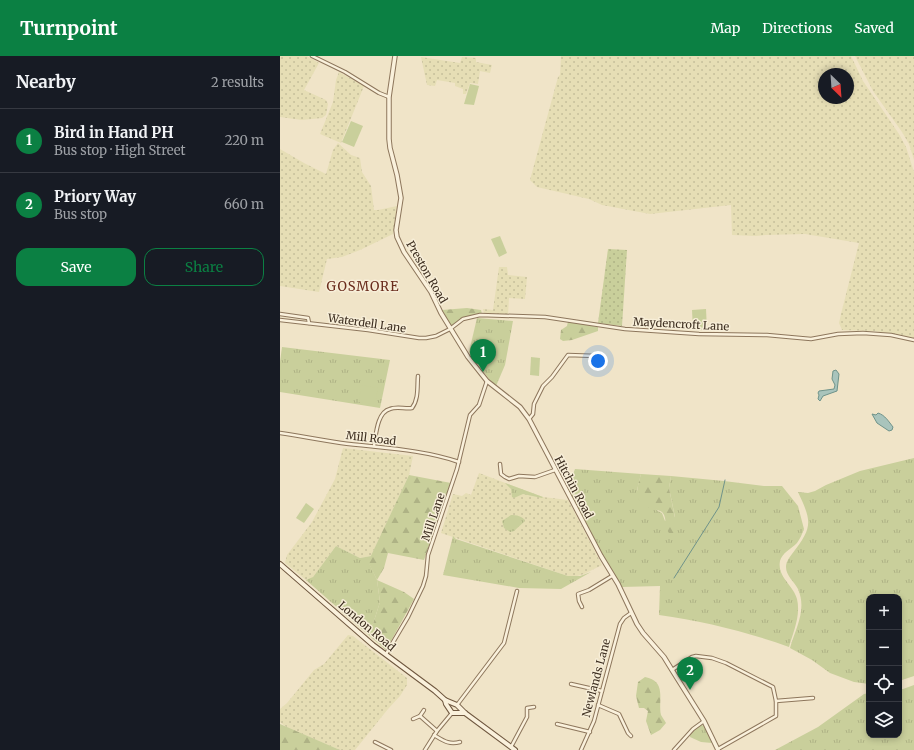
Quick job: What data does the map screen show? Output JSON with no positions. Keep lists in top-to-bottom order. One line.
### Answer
{"streets":{"main road":["London Road"],"street":["Preston Road","Waterdell Lane","Maydencroft Lane","Mill Road","Hitchin Road","Mill Lane","Newlands Lane"]},"crossings":[["Preston Road","Waterdell Lane"],["Preston Road","Maydencroft Lane"],["Preston Road","Hitchin Road"],["Preston Road","Mill Lane"],["Waterdell Lane","Maydencroft Lane"],["Mill Road","Mill Lane"],["Hitchin Road","Mill Lane"],["Hitchin Road","Newlands Lane"],["Mill Lane","London Road"]],"districts":["GOSMORE"],"north":"bottom right","page":{"header":"Turnpoint","nav":["Map","Directions","Saved"],"heading":["Nearby","2 results"],"list":[{"mark":"1","name":"Bird in Hand PH","note":"Bus stop · High Street","value":"220 m"},{"mark":"2","name":"Priory Way","note":"Bus stop","value":"660 m"}],"buttons":["Save","Share"],"pins":["1","2"],"map_buttons":["+","−"]}}
